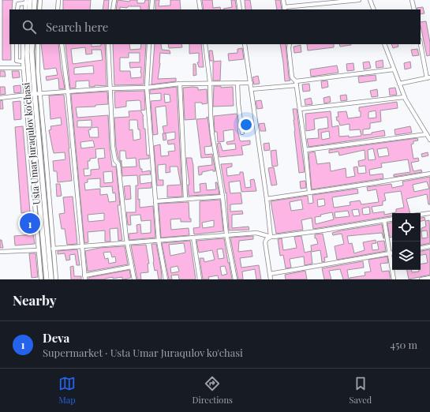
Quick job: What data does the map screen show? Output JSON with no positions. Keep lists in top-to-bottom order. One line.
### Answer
{"streets":{"main road":["Usta Umar Juraqulov ko'chasi"]},"page":{"search":"Search here","pins":"1","heading":"Nearby","list":[{"mark":"1","name":"Deva","note":"Supermarket · Usta Umar Juraqulov ko'chasi","value":"450 m"}],"nav":["Map","Directions","Saved"]}}
